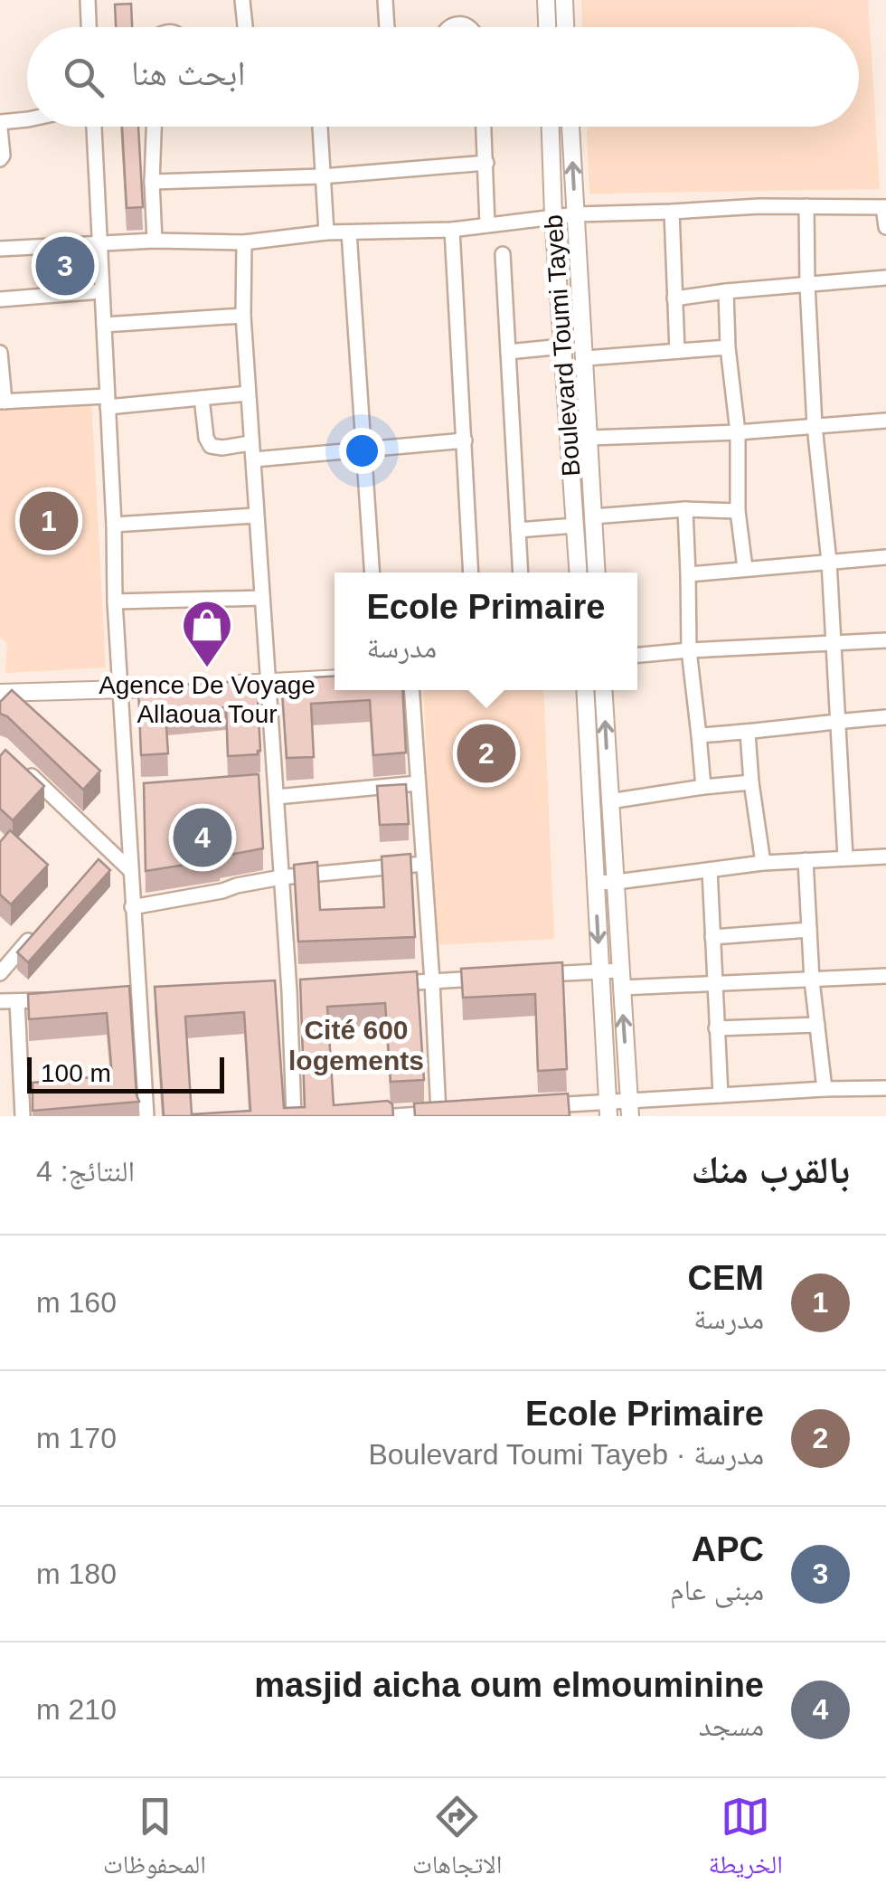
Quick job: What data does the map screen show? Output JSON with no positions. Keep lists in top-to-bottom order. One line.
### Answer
{"streets":{"main road":["Boulevard Toumi Tayeb"]},"districts":["Cité 600 logements"],"places":{"shop":["Agence De Voyage Allaoua Tour"]},"scale_bar":"100 m","page":{"search":"ابحث هنا","pins":["3","1","2","4"],"popup":["Ecole Primaire","مدرسة"],"scale":"100 m","heading":["بالقرب منك","النتائج: 4"],"list":[{"mark":"1","name":"CEM","note":"مدرسة","value":"160 m"},{"mark":"2","name":"Ecole Primaire","note":"مدرسة · Boulevard Toumi Tayeb","value":"170 m"},{"mark":"3","name":"APC","note":"مبنى عام","value":"180 m"},{"mark":"4","name":"masjid aicha oum elmouminine","note":"مسجد","value":"210 m"}],"nav":["الخريطة","الاتجاهات","المحفوظات"]}}
